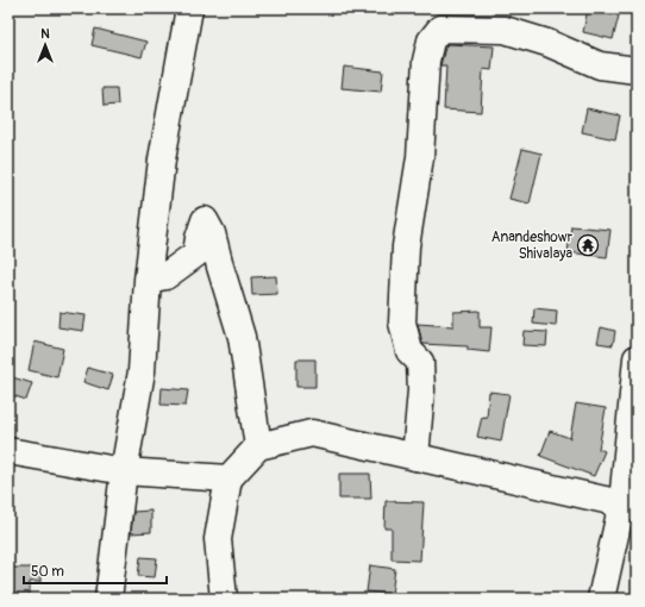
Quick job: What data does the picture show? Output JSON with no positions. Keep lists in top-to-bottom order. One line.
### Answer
{"places":{"temple":["Anandeshowr Shivalaya"]},"scale_bar":"50 m","north":"top"}
